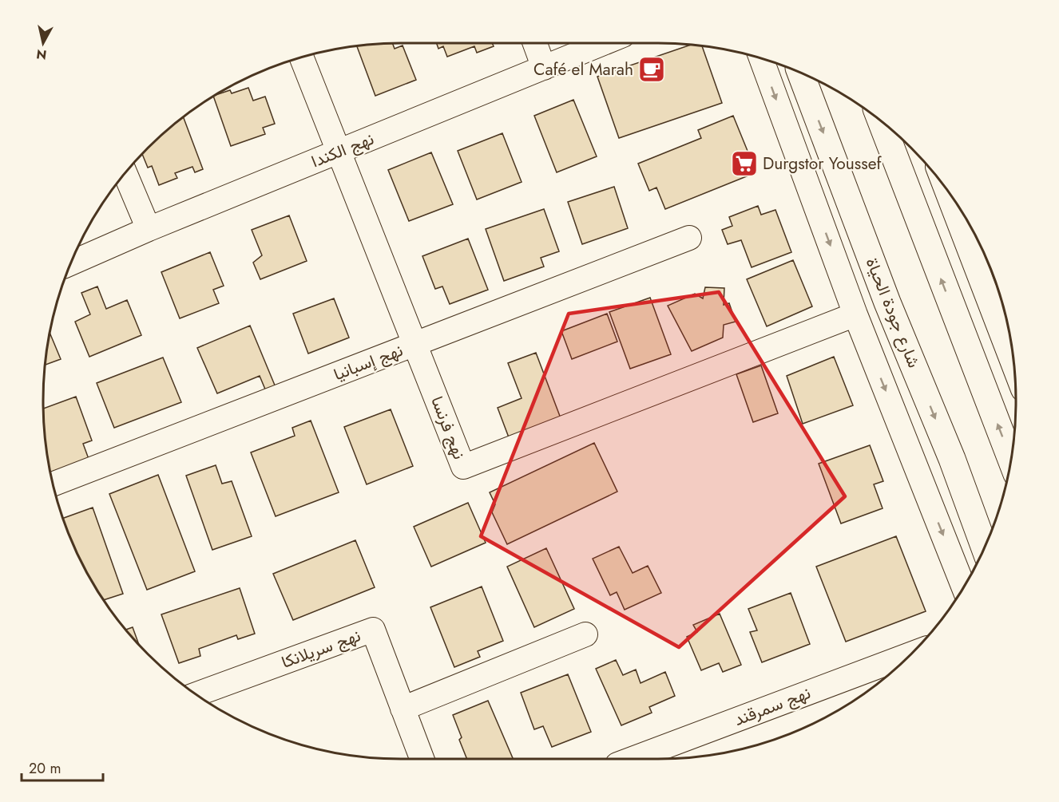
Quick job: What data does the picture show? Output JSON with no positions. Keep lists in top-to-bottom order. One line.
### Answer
{"streets":{"highway":["شارع جودة الحياة"],"street":["نهج الكندا","نهج إسبانيا","نهج فرنسا","نهج سريلانكا","نهج سمرقند"]},"crossings":[["نهج الكندا","نهج فرنسا"],["نهج إسبانيا","نهج فرنسا"]],"places":{"cafe":["Café el Marah"],"supermarket":["Durgstor Youssef"]},"scale_bar":"20 m","north":"bottom"}
